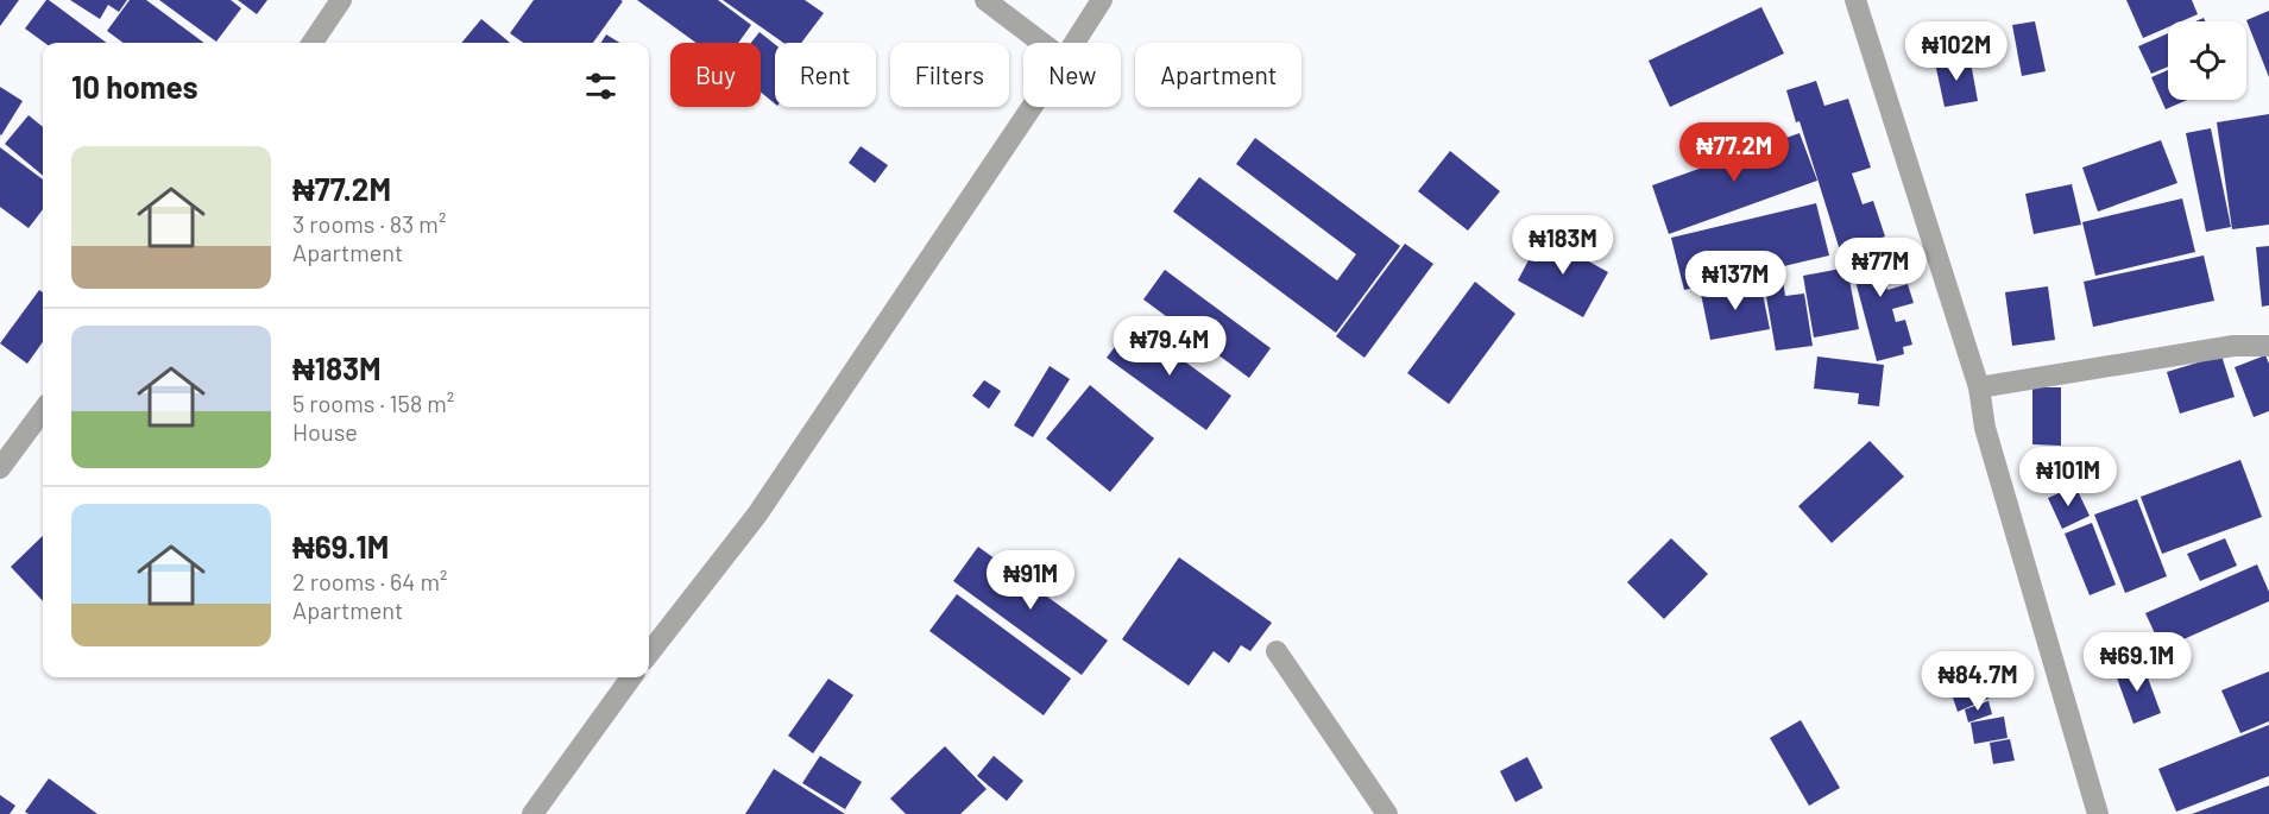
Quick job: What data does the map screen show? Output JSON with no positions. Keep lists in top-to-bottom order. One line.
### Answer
{"page":{"price":["₦102M","₦77.2M","₦183M","₦77M","₦137M","₦79.4M","₦101M","₦91M","₦69.1M","₦84.7M"],"chip":["Buy","Rent","Filters","New","Apartment"],"heading":"10 homes","list":[{"name":"₦77.2M","note":"3 rooms · 83 m² · Apartment"},{"name":"₦183M","note":"5 rooms · 158 m² · House"},{"name":"₦69.1M","note":"2 rooms · 64 m² · Apartment"}]}}
